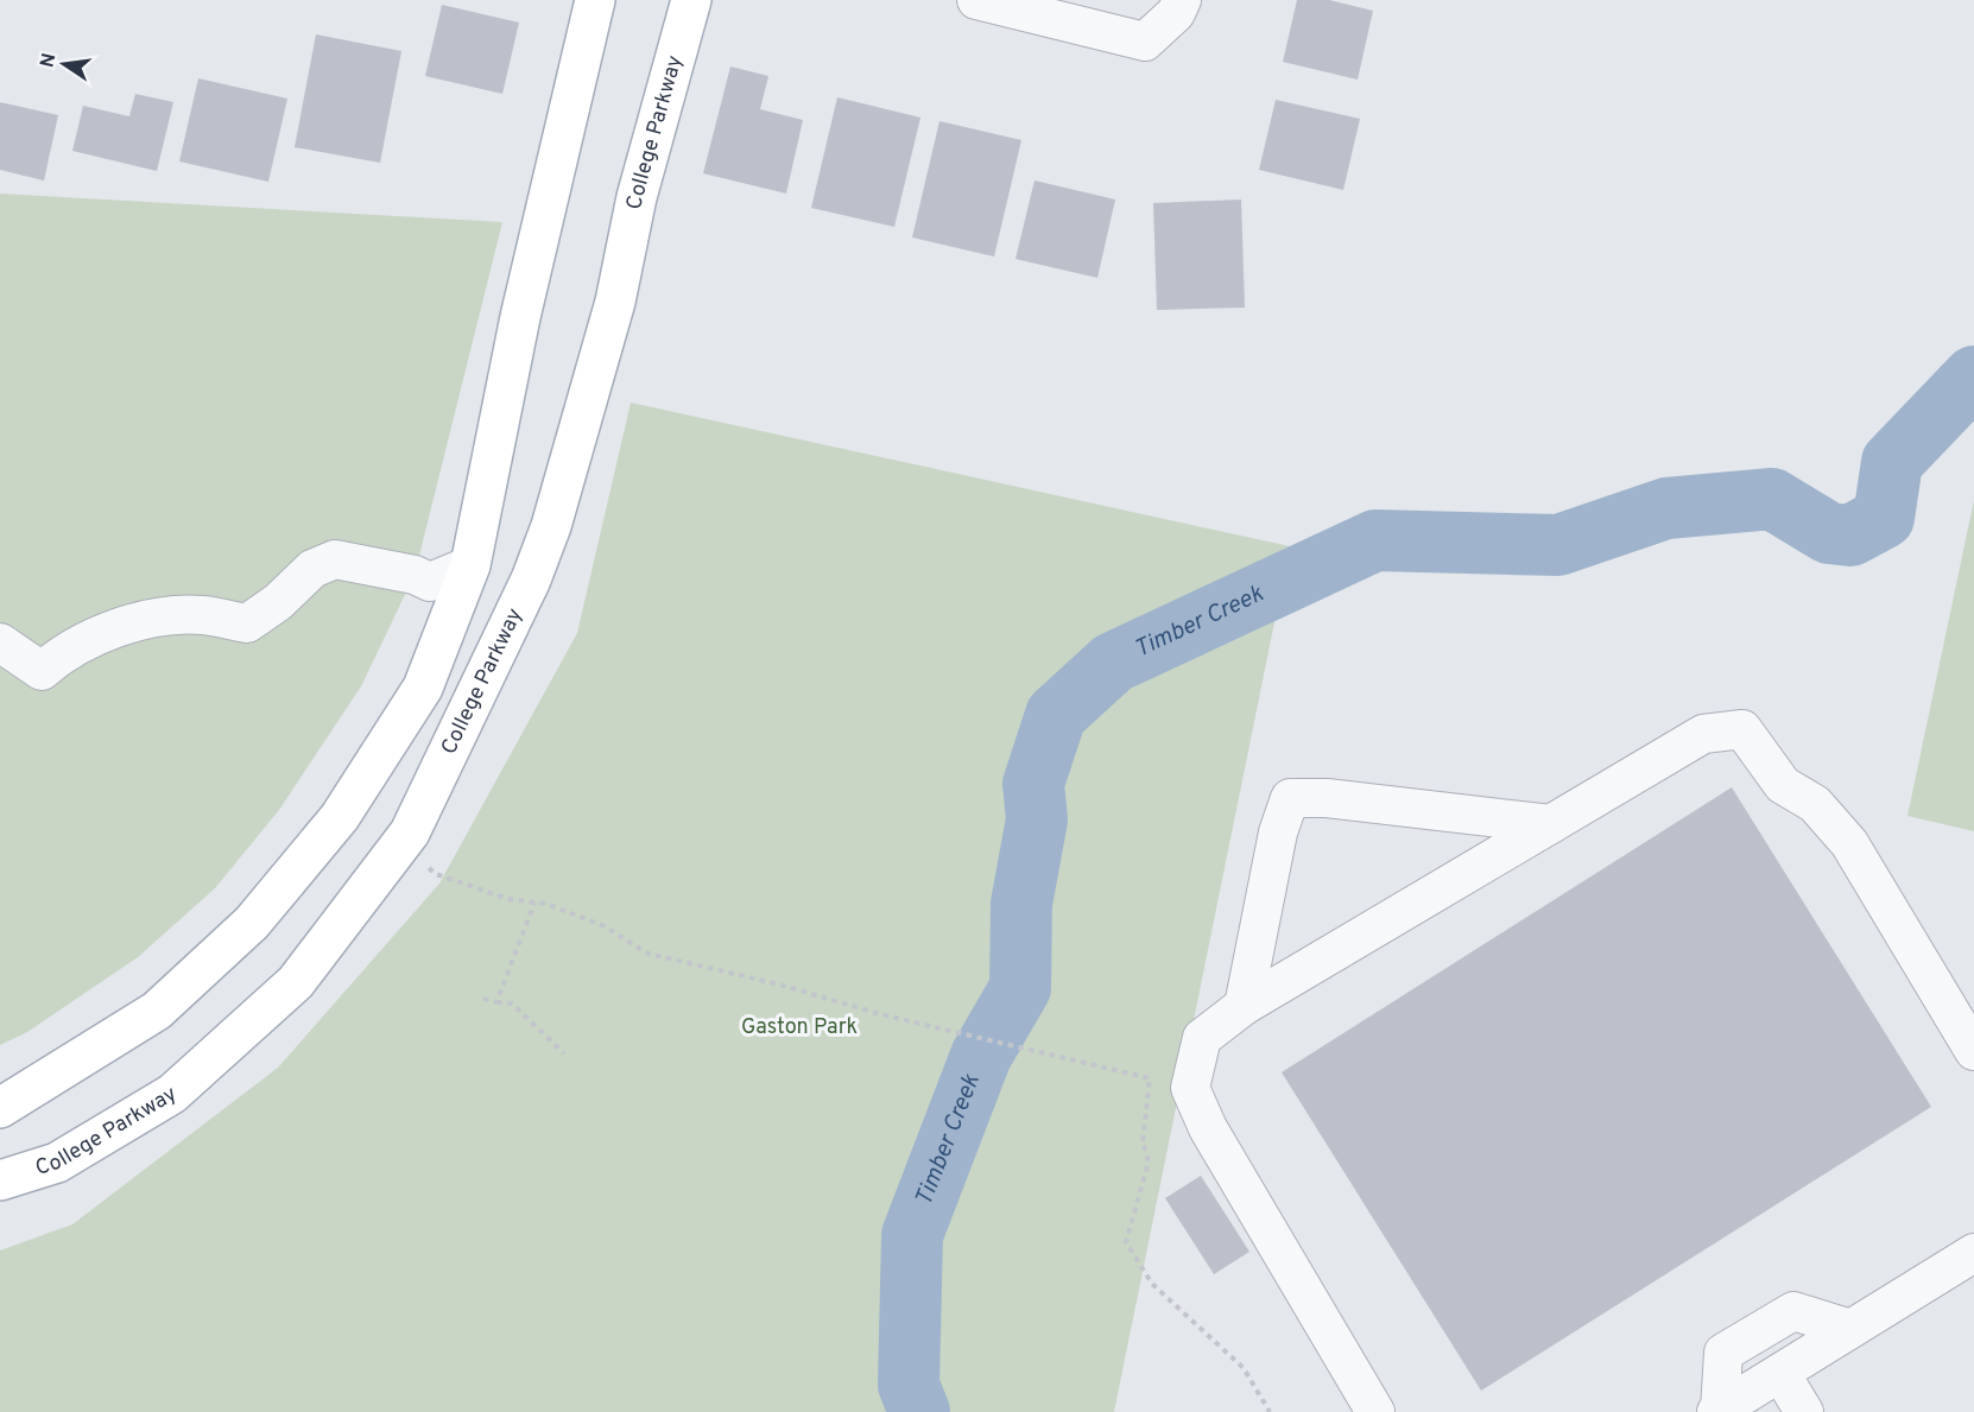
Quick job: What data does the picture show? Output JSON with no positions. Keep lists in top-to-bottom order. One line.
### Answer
{"streets":{"main road":["College Parkway"]},"water":["Timber Creek"],"parks":["Gaston Park"],"north":"left"}
